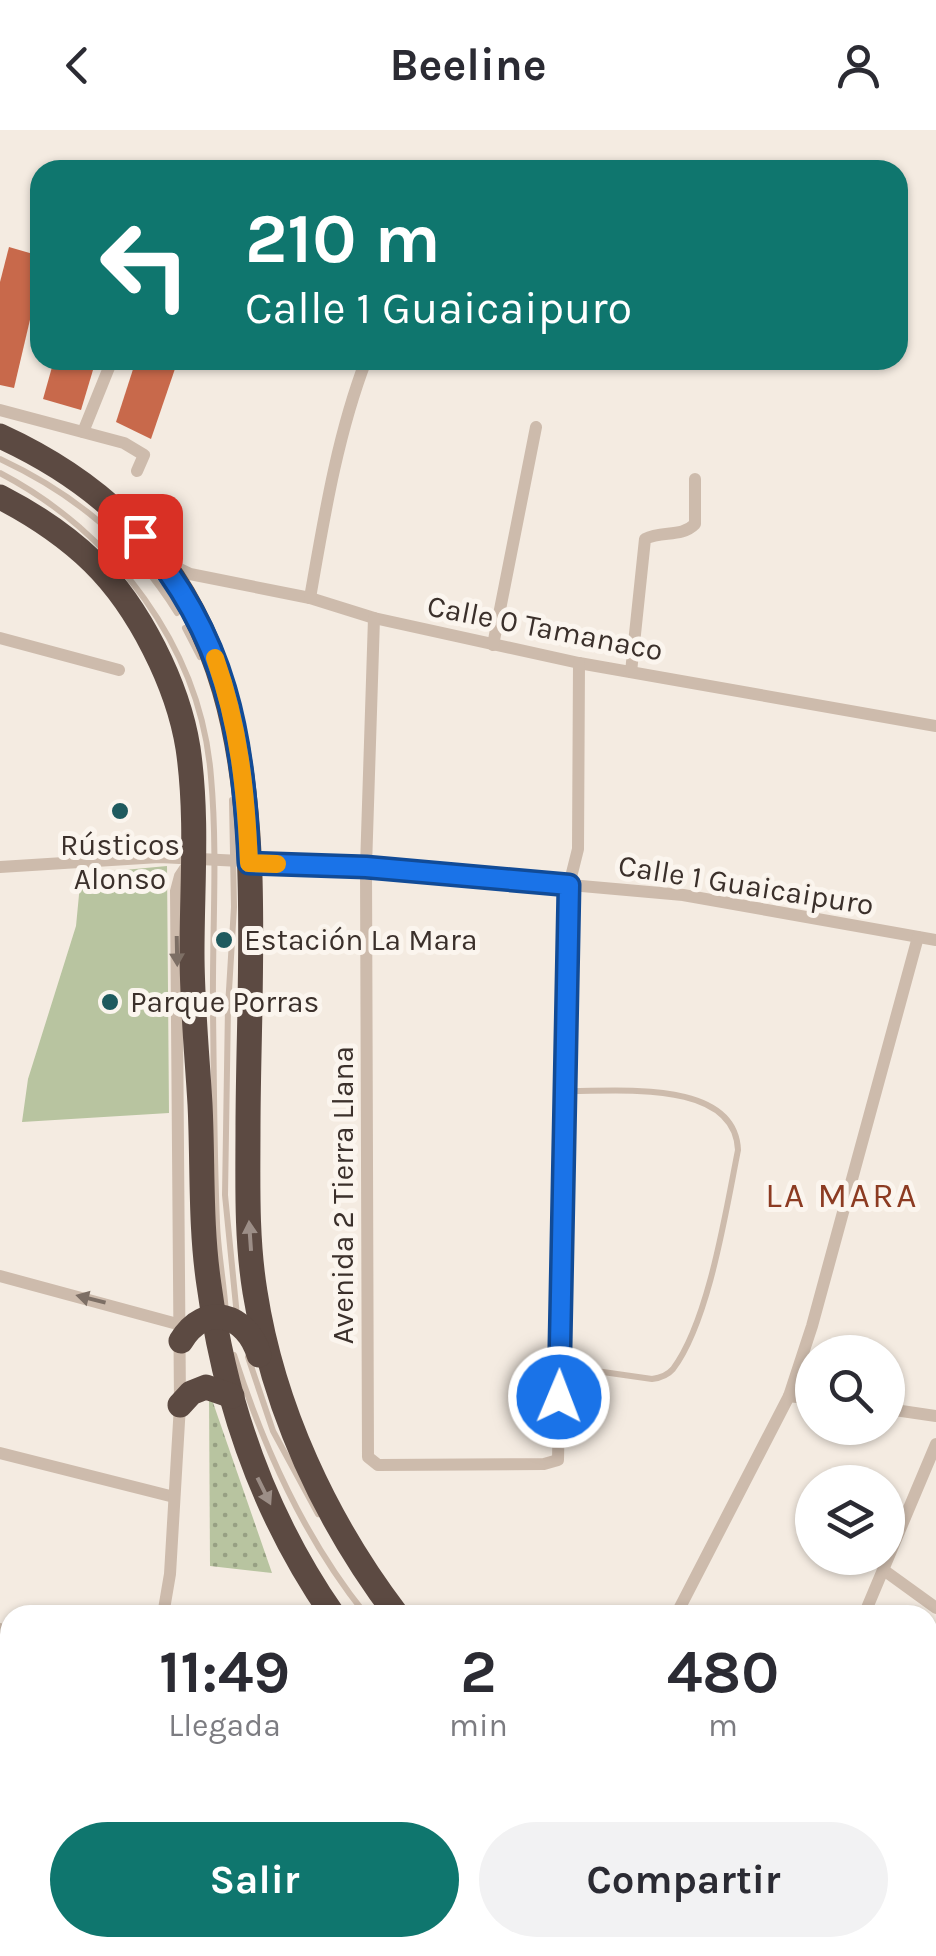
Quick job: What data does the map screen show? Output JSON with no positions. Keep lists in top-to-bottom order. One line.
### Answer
{"streets":{"street":["Calle 0 Tamanaco","Calle 1 Guaicaipuro","Avenida 2 Tierra Llana"]},"crossings":[["Calle 0 Tamanaco","Avenida 2 Tierra Llana"],["Calle 1 Guaicaipuro","Avenida 2 Tierra Llana"]],"districts":["LA MARA"],"places":["Rústicos Alonso","Estación La Mara","Parque Porras"],"page":{"header":"Beeline","turn":["210 m","Calle 1 Guaicaipuro"],"eta":["11:49","Llegada","2","min","480","m"],"buttons":["Salir","Compartir"]}}
